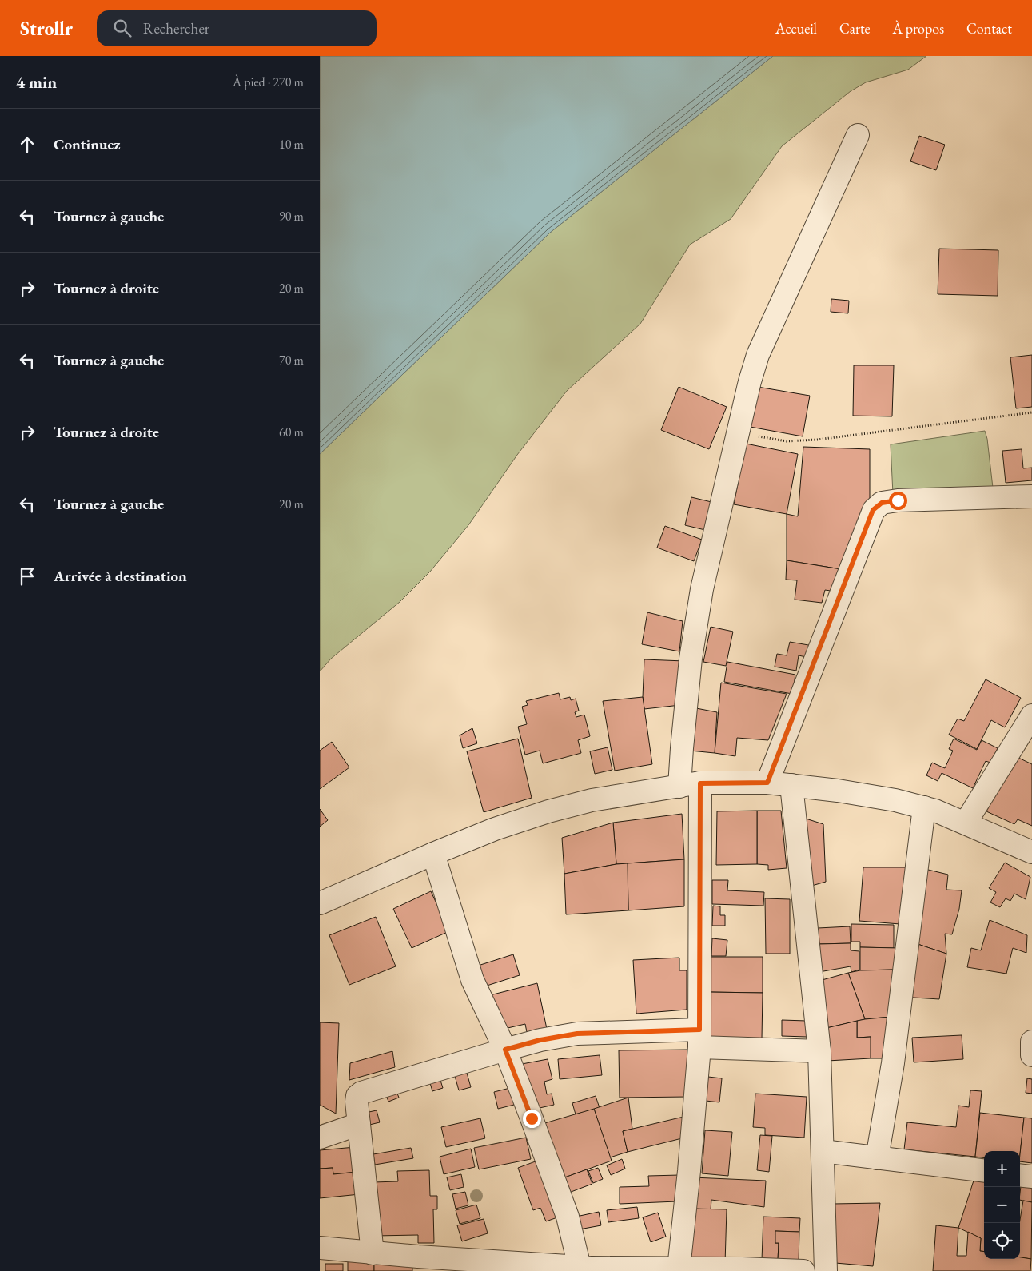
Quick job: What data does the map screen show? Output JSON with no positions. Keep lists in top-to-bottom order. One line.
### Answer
{"page":{"header":"Strollr","search":"Rechercher","nav":["Accueil","Carte","À propos","Contact"],"heading":["4 min","À pied · 270 m"],"list":[["Continuez","10 m"],["Tournez à gauche","90 m"],["Tournez à droite","20 m"],["Tournez à gauche","70 m"],["Tournez à droite","60 m"],["Tournez à gauche","20 m"],"Arrivée à destination"],"map_buttons":["+","−"]}}
